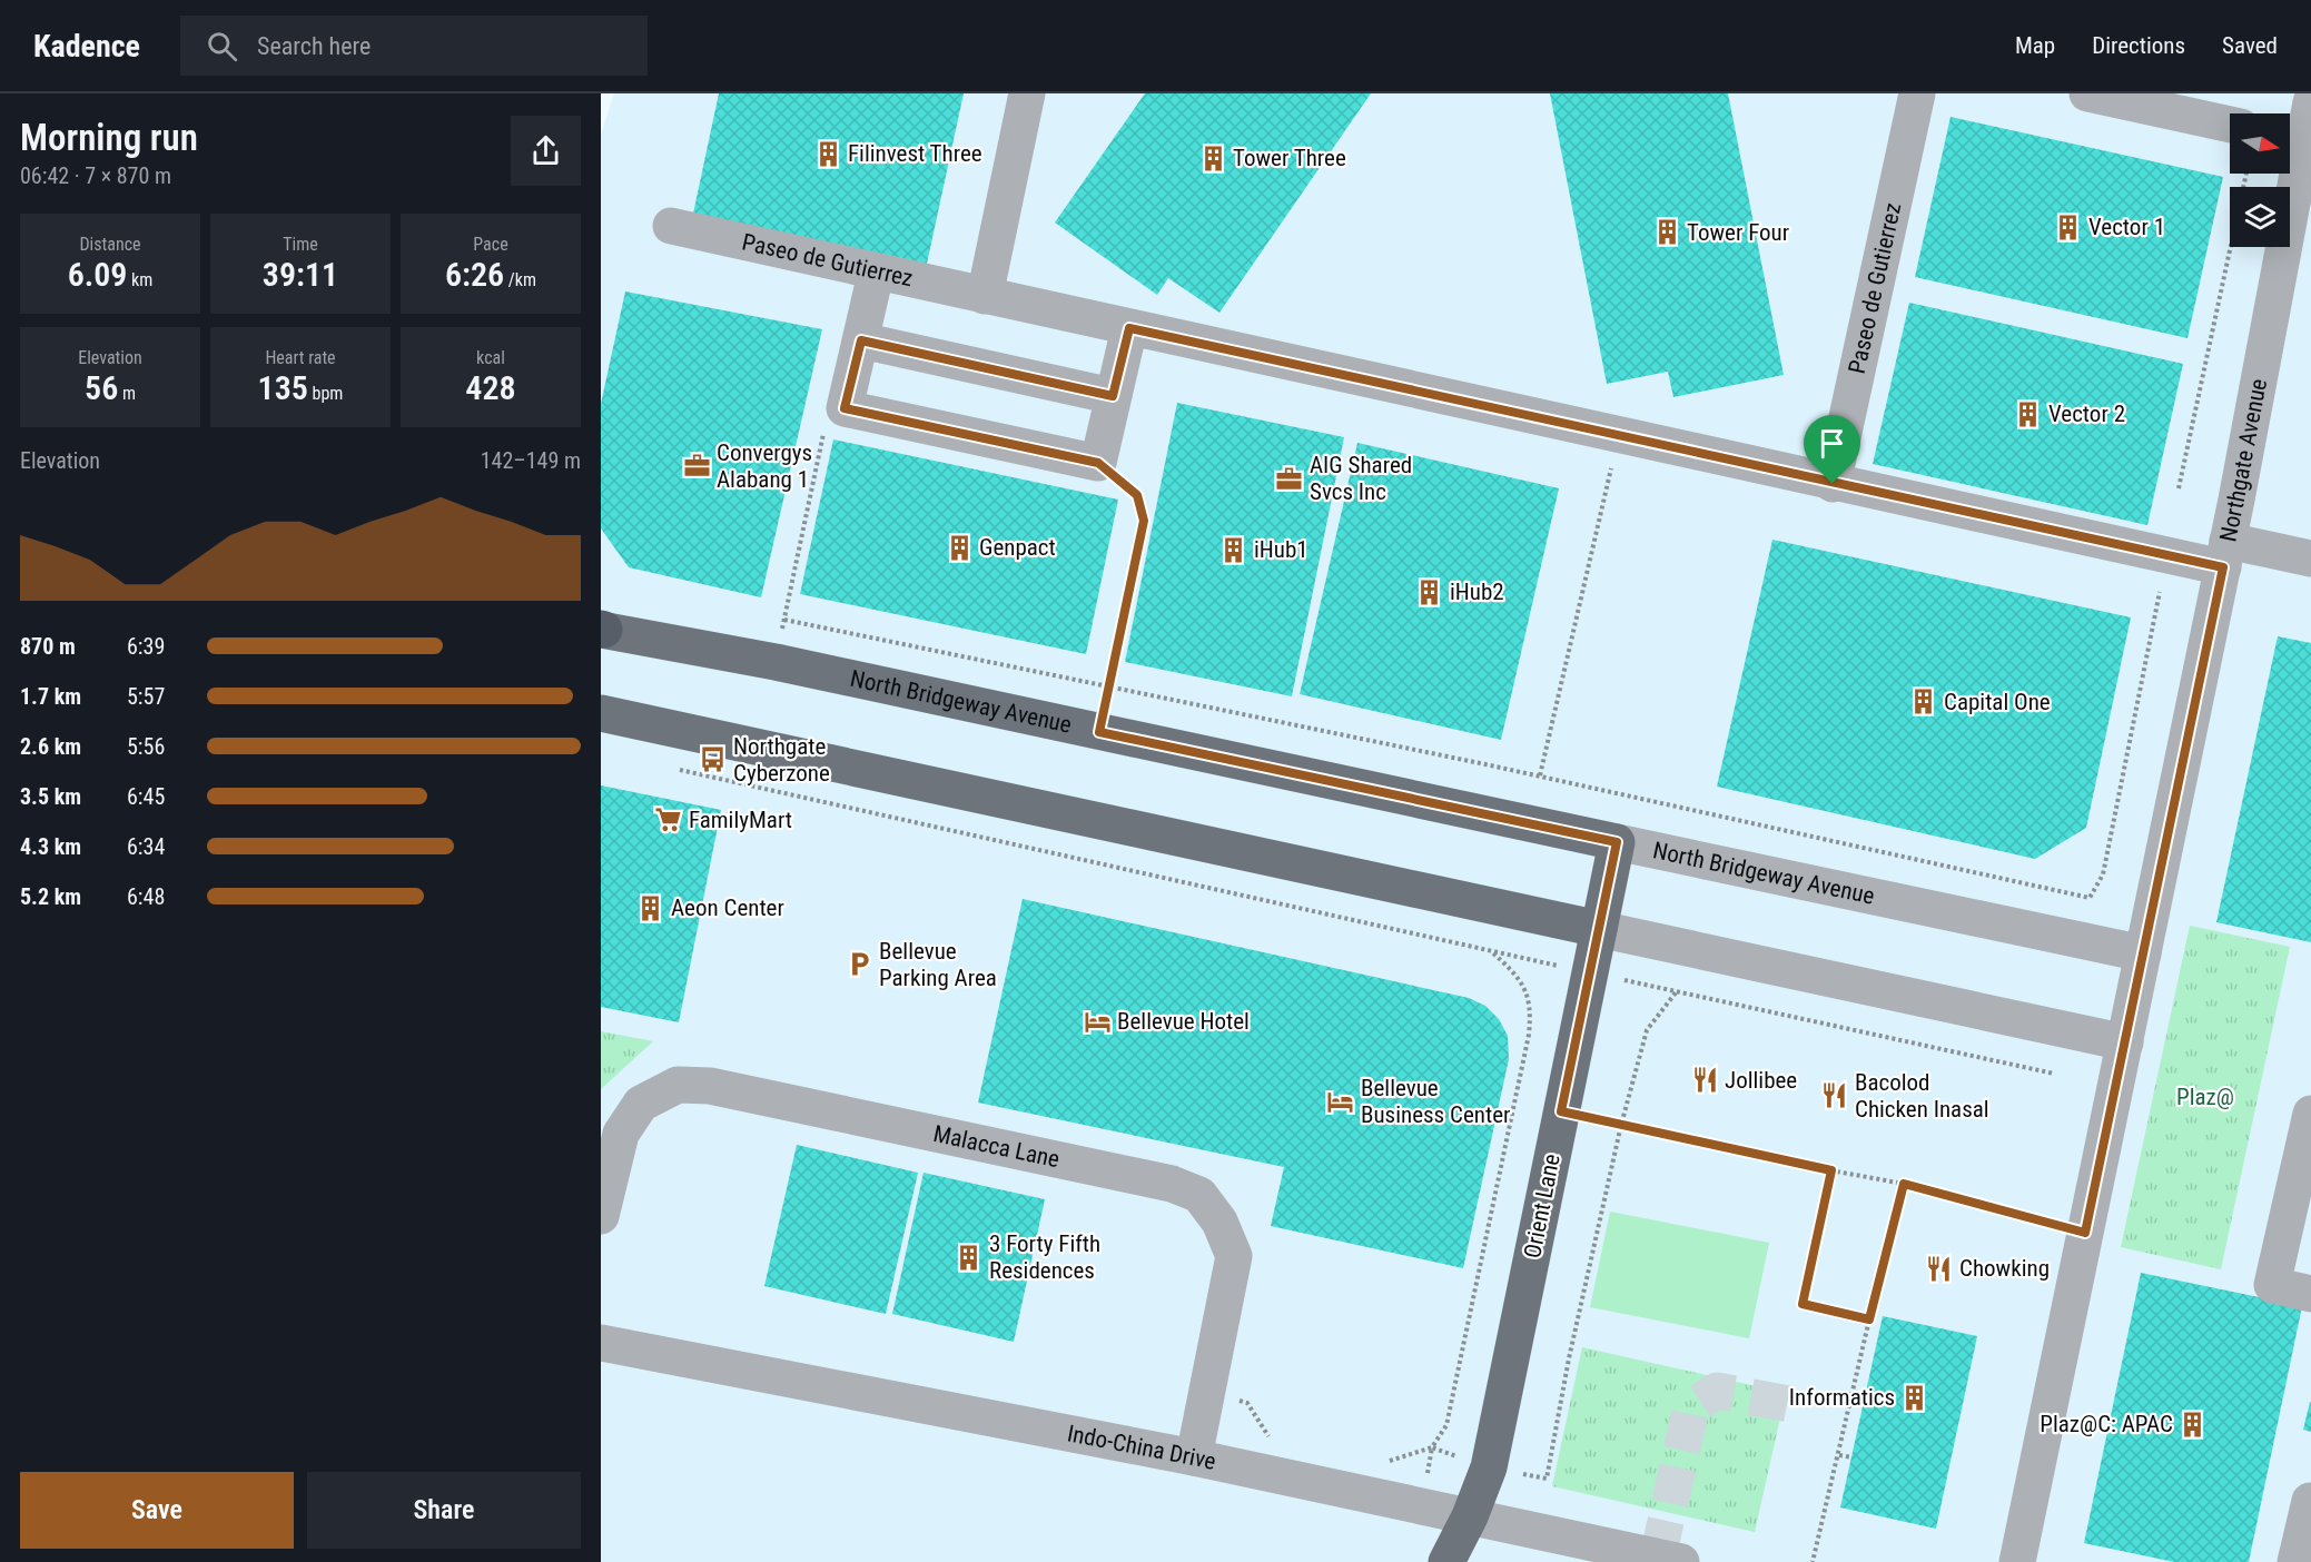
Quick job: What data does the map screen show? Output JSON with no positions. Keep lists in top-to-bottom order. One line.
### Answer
{"streets":{"main road":["North Bridgeway Avenue","Orient Lane"],"street":["Paseo de Gutierrez","Northgate Avenue","Malacca Lane","Indo-China Drive"]},"crossings":[["Paseo de Gutierrez","Northgate Avenue"],["Northgate Avenue","North Bridgeway Avenue"],["North Bridgeway Avenue","Orient Lane"],["Malacca Lane","Indo-China Drive"],["Orient Lane","Indo-China Drive"]],"parks":["Plaz@"],"places":{"building":["Filinvest Three","Tower Three","Vector 1","Tower Four","Vector 2","Genpact","iHub1","iHub2","Capital One","Aeon Center","3 Forty Fifth Residences","Informatics","Plaz@C: APAC"],"office":["Convergys Alabang 1","AIG Shared Svcs Inc"],"bus stop":["Northgate Cyberzone"],"supermarket":["FamilyMart"],"parking":["Bellevue Parking Area"],"hotel":["Bellevue Hotel","Bellevue Business Center"],"restaurant":["Jollibee","Bacolod Chicken Inasal","Chowking"]},"north":"right","page":{"header":"Kadence","search":"Search here","nav":["Map","Directions","Saved"],"heading":["Morning run","06:42 · 7 × 870 m"],"stats":[["Distance","6.09 km"],["Time","39:11"],["Pace","6:26 /km"],["Elevation","56 m"],["Heart rate","135 bpm"],["kcal","428"]],"chart":["Elevation","142–149 m"],"list":[{"name":"870 m","note":"6:39"},{"name":"1.7 km","note":"5:57"},{"name":"2.6 km","note":"5:56"},{"name":"3.5 km","note":"6:45"},{"name":"4.3 km","note":"6:34"},{"name":"5.2 km","note":"6:48"}],"buttons":["Save","Share"]}}
